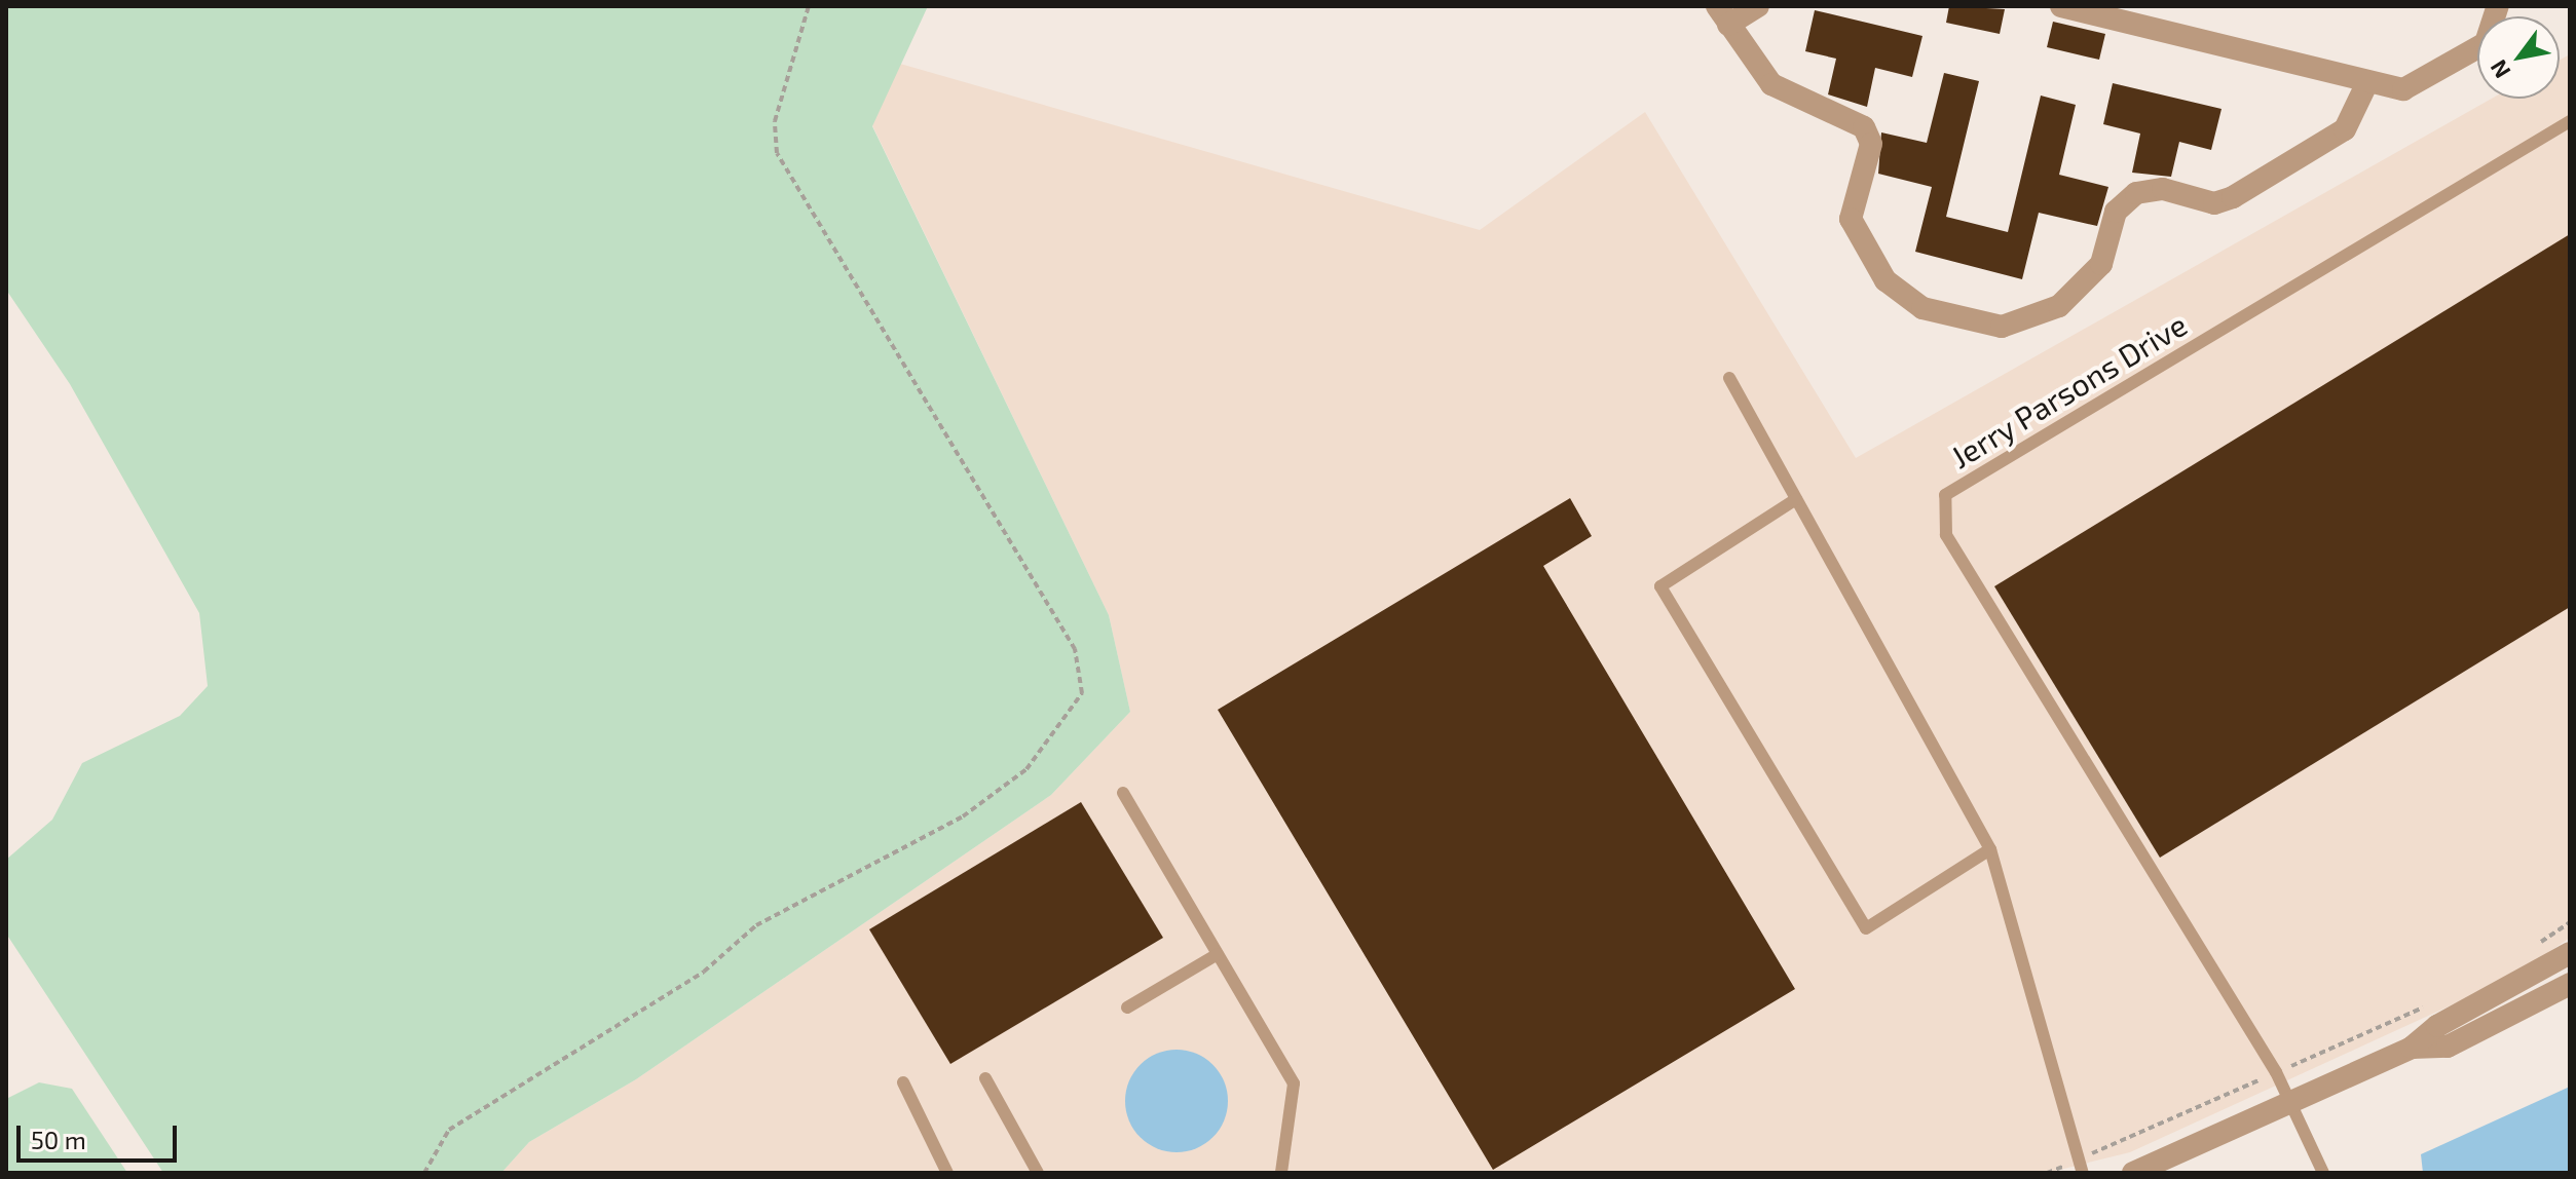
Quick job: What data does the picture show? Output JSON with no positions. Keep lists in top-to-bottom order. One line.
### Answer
{"streets":{"lane":["Jerry Parsons Drive"]},"scale_bar":"50 m","north":"bottom left"}
